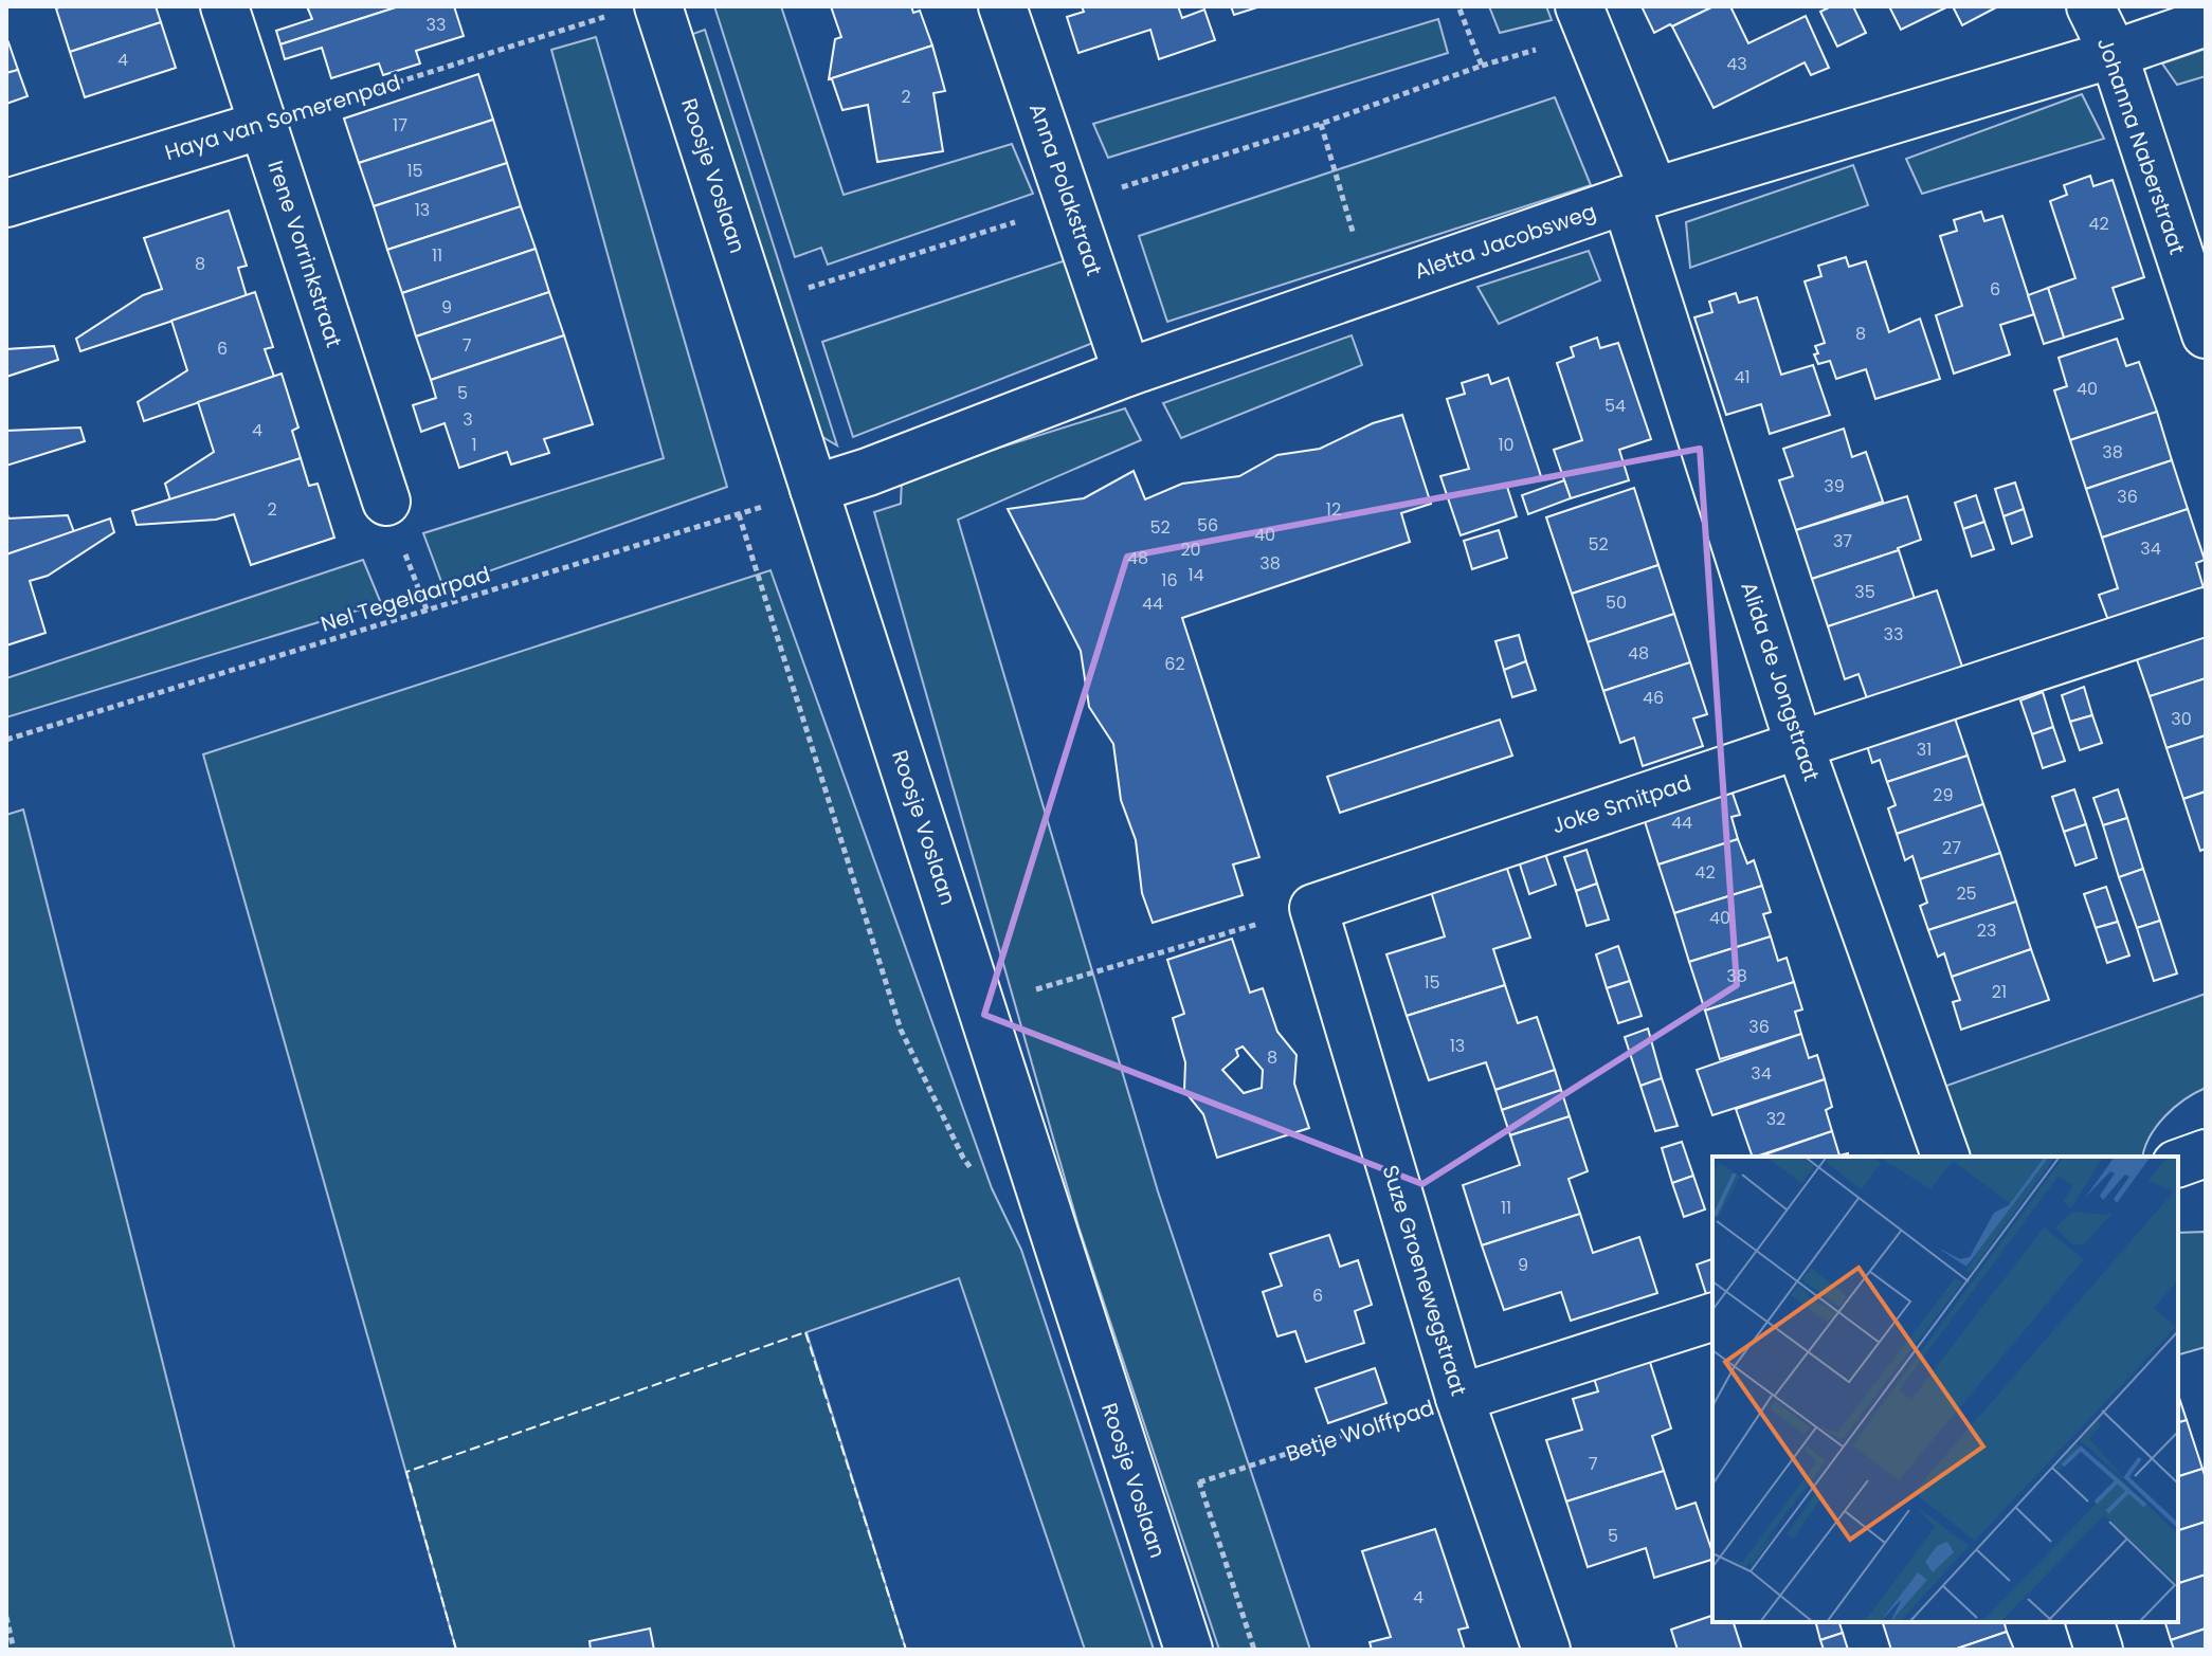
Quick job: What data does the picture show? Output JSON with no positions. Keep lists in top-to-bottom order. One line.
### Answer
{"streets":{"street":["Haya van Somerenpad","Johanna Naberstraat","Roosje Voslaan","Anna Polakstraat","Aletta Jacobsweg","Irene Vorrinkstraat","Alida de Jongstraat","Joke Smitpad","Suze Groenewegstraat","Betje Wolffpad"],"path":["Nel Tegelaarpad"]},"crossings":[["Haya van Somerenpad","Irene Vorrinkstraat"],["Johanna Naberstraat","Aletta Jacobsweg"],["Roosje Voslaan","Aletta Jacobsweg"],["Roosje Voslaan","Nel Tegelaarpad"],["Anna Polakstraat","Aletta Jacobsweg"],["Aletta Jacobsweg","Nel Tegelaarpad"],["Aletta Jacobsweg","Alida de Jongstraat"],["Alida de Jongstraat","Joke Smitpad"],["Joke Smitpad","Suze Groenewegstraat"],["Suze Groenewegstraat","Betje Wolffpad"]],"house_numbers":["33","4","43","2","17","15","13","42","11","8","6","9","8","7","6","41","40","5","54","3","4","1","10","38","39","36","2","12","56","52","40","37","52","34","20","48","38","14","16","35","50","44","33","48","62","46","30","31","29","44","27","42","25","40","23","38","15","21","36","13","8","34","32","11","9","6","7","5","4"]}
